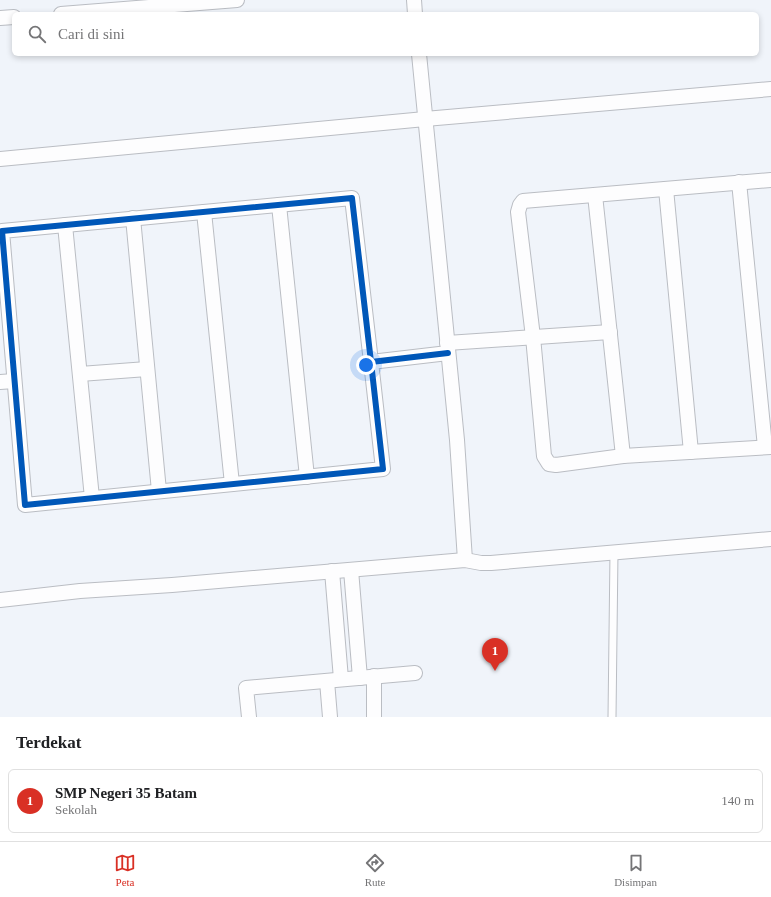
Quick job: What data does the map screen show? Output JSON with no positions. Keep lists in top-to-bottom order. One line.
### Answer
{"page":{"search":"Cari di sini","pins":"1","heading":"Terdekat","list":[{"mark":"1","name":"SMP Negeri 35 Batam","note":"Sekolah","value":"140 m"}],"nav":["Peta","Rute","Disimpan"]}}
